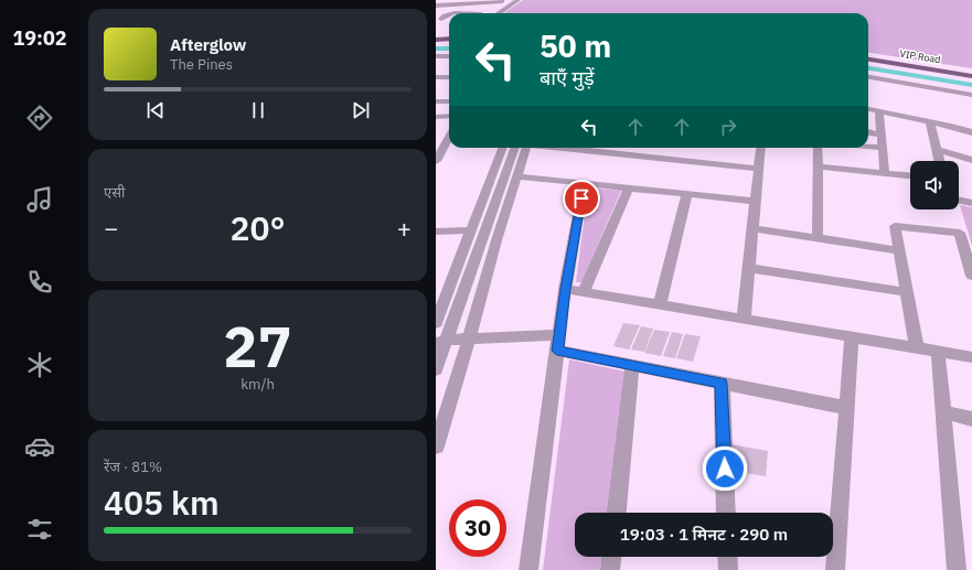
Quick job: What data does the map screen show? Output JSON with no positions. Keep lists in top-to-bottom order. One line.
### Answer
{"streets":{"main road":["VIP Road"]},"page":{"tabs":"19:02","turn":["50 m","बाएँ मुड़ें"],"song":["Afterglow","The Pines"],"tile":["एसी",["27","km/h"],["रेंज · 81%","405 km"]],"heat":["−","20°","+"],"limit":"30","trip":"19:03 · 1 मिनट · 290 m"}}
